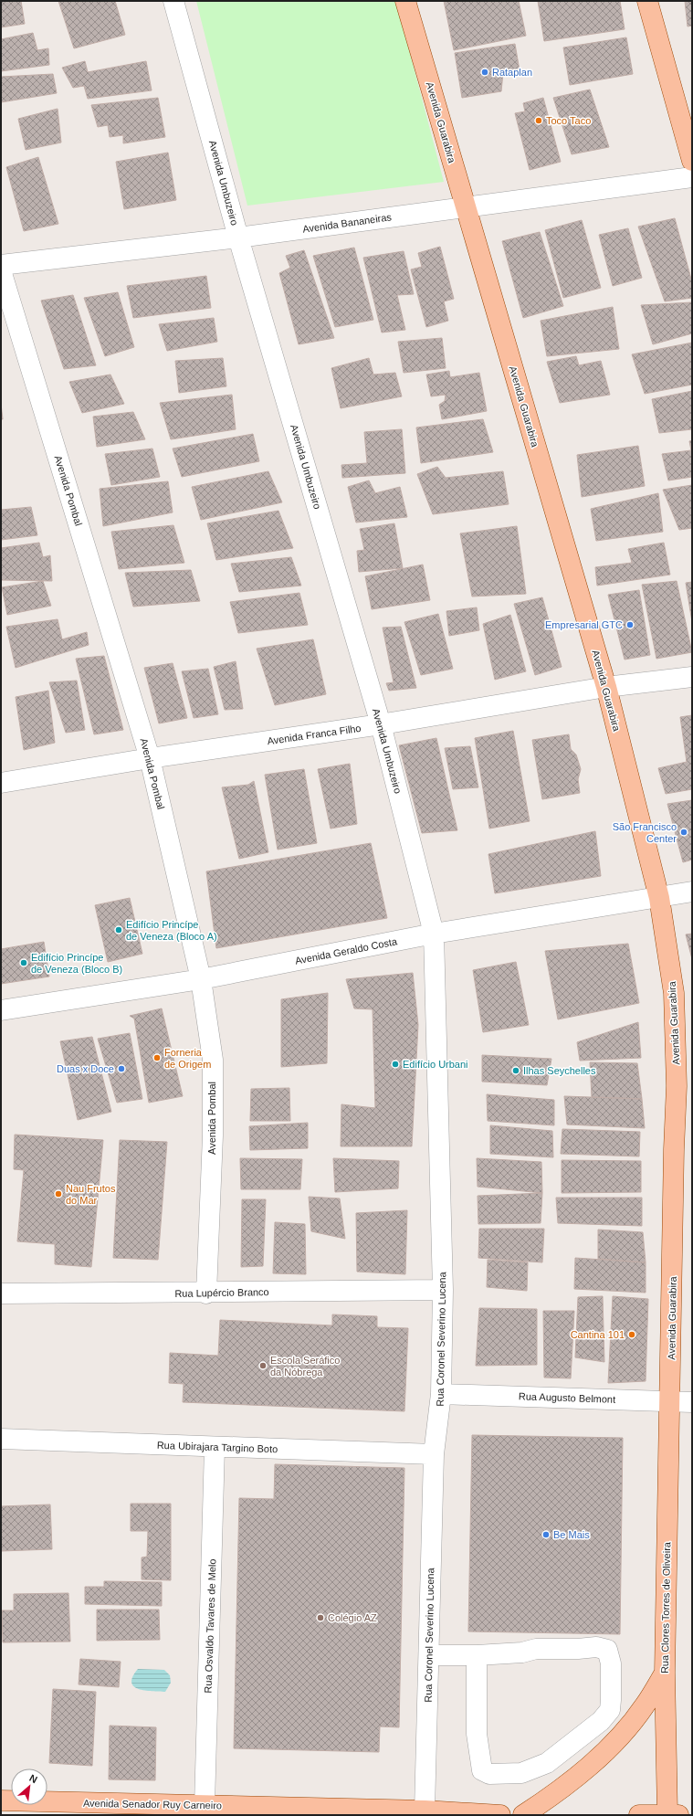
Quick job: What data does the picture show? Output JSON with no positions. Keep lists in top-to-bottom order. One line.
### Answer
{"streets":{"main road":["Avenida Guarabira","Rua Clores Torres de Oliveira","Avenida Senador Ruy Carneiro"],"street":["Avenida Umbuzeiro","Avenida Bananeiras","Avenida Pombal","Avenida Franca Filho","Avenida Geraldo Costa","Rua Lupércio Branco","Rua Coronel Severino Lucena","Rua Augusto Belmont","Rua Ubirajara Targino Boto","Rua Osvaldo Tavares de Melo"]},"crossings":[["Avenida Guarabira","Avenida Bananeiras"],["Avenida Guarabira","Avenida Franca Filho"],["Avenida Guarabira","Avenida Geraldo Costa"],["Avenida Guarabira","Rua Augusto Belmont"],["Avenida Guarabira","Rua Clores Torres de Oliveira"],["Avenida Umbuzeiro","Avenida Bananeiras"],["Avenida Umbuzeiro","Avenida Franca Filho"],["Avenida Umbuzeiro","Avenida Geraldo Costa"],["Avenida Umbuzeiro","Rua Coronel Severino Lucena"],["Avenida Pombal","Avenida Franca Filho"],["Avenida Pombal","Avenida Geraldo Costa"],["Avenida Pombal","Rua Lupércio Branco"],["Avenida Geraldo Costa","Rua Coronel Severino Lucena"],["Rua Lupércio Branco","Rua Coronel Severino Lucena"],["Rua Coronel Severino Lucena","Rua Augusto Belmont"],["Rua Coronel Severino Lucena","Rua Ubirajara Targino Boto"],["Rua Coronel Severino Lucena","Avenida Senador Ruy Carneiro"],["Rua Augusto Belmont","Rua Clores Torres de Oliveira"],["Rua Ubirajara Targino Boto","Rua Osvaldo Tavares de Melo"],["Rua Osvaldo Tavares de Melo","Avenida Senador Ruy Carneiro"]],"places":["Rataplan","Toco Taco","Empresarial GTC","São Francisco Center","Edifício Princípe de Veneza (Bloco A)","Edifício Princípe de Veneza (Bloco B)","Forneria de Origem","Edifício Urbani","Duas x Doce","Ilhas Seychelles","Nau Frutos do Mar","Cantina 101","Escola Seráfico da Nóbrega","Be Mais","Colégio AZ"],"north":"top right"}
